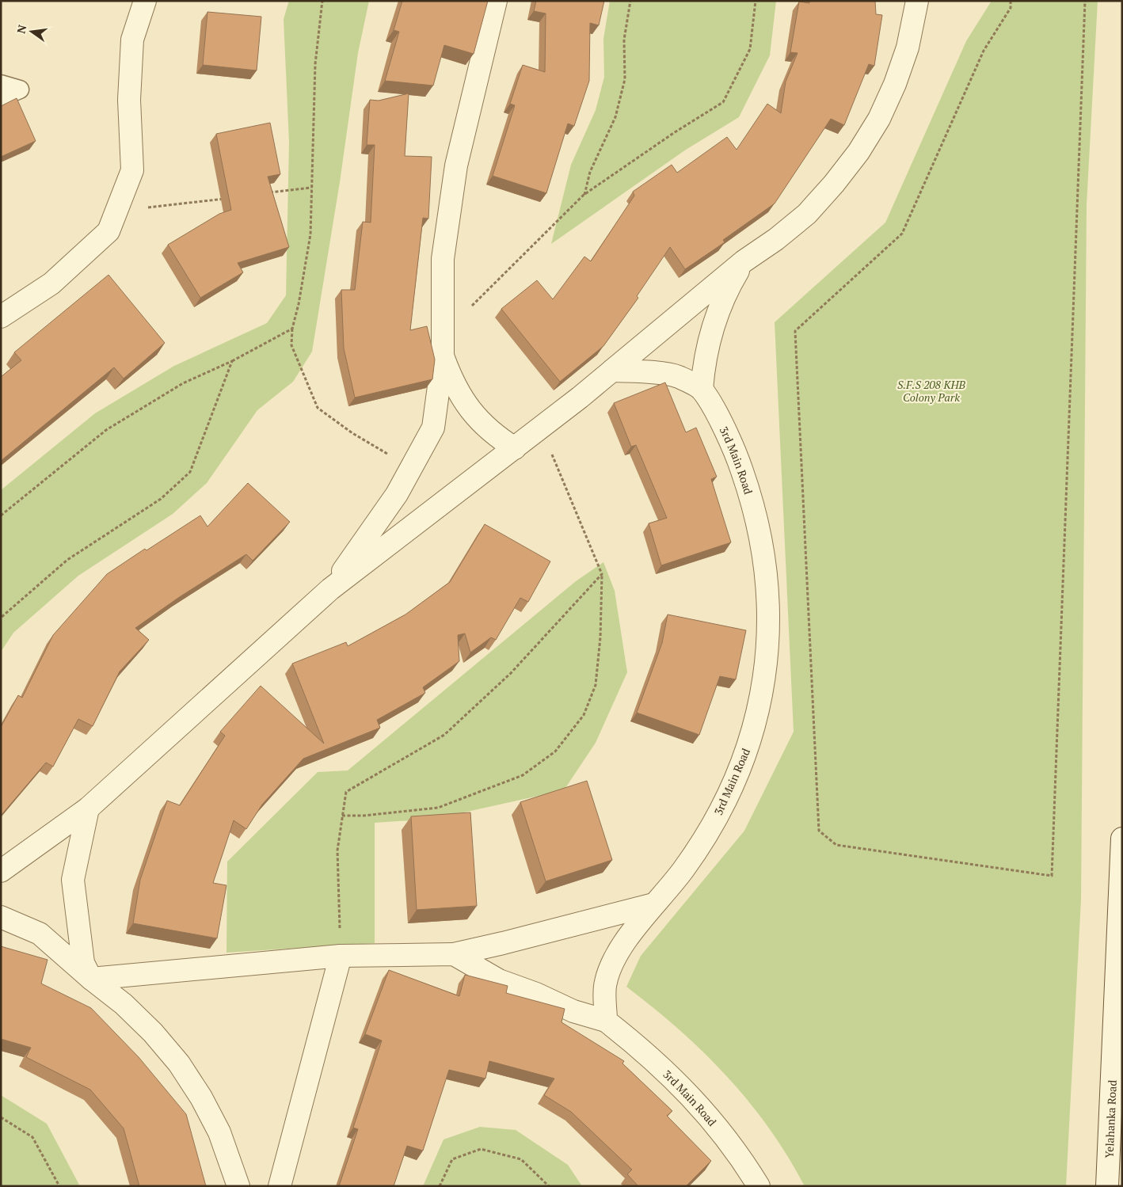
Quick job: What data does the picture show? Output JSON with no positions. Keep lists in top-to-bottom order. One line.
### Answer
{"streets":{"street":["3rd Main Road","Yelahanka Road"]},"parks":["S.F.S 208 KHB Colony Park"],"north":"left"}
